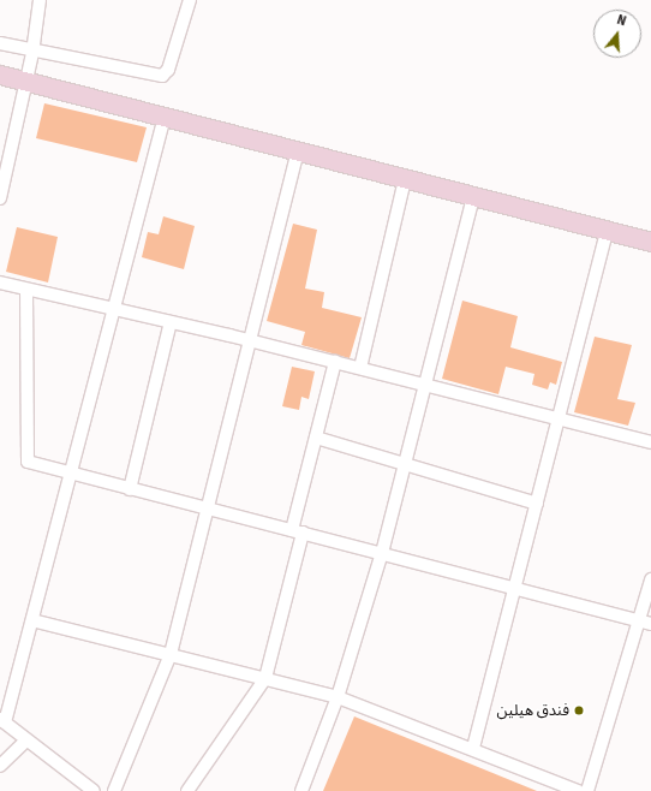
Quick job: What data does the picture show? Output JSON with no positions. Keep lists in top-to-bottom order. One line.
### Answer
{"places":["فندق هيلين"],"north":"top"}
